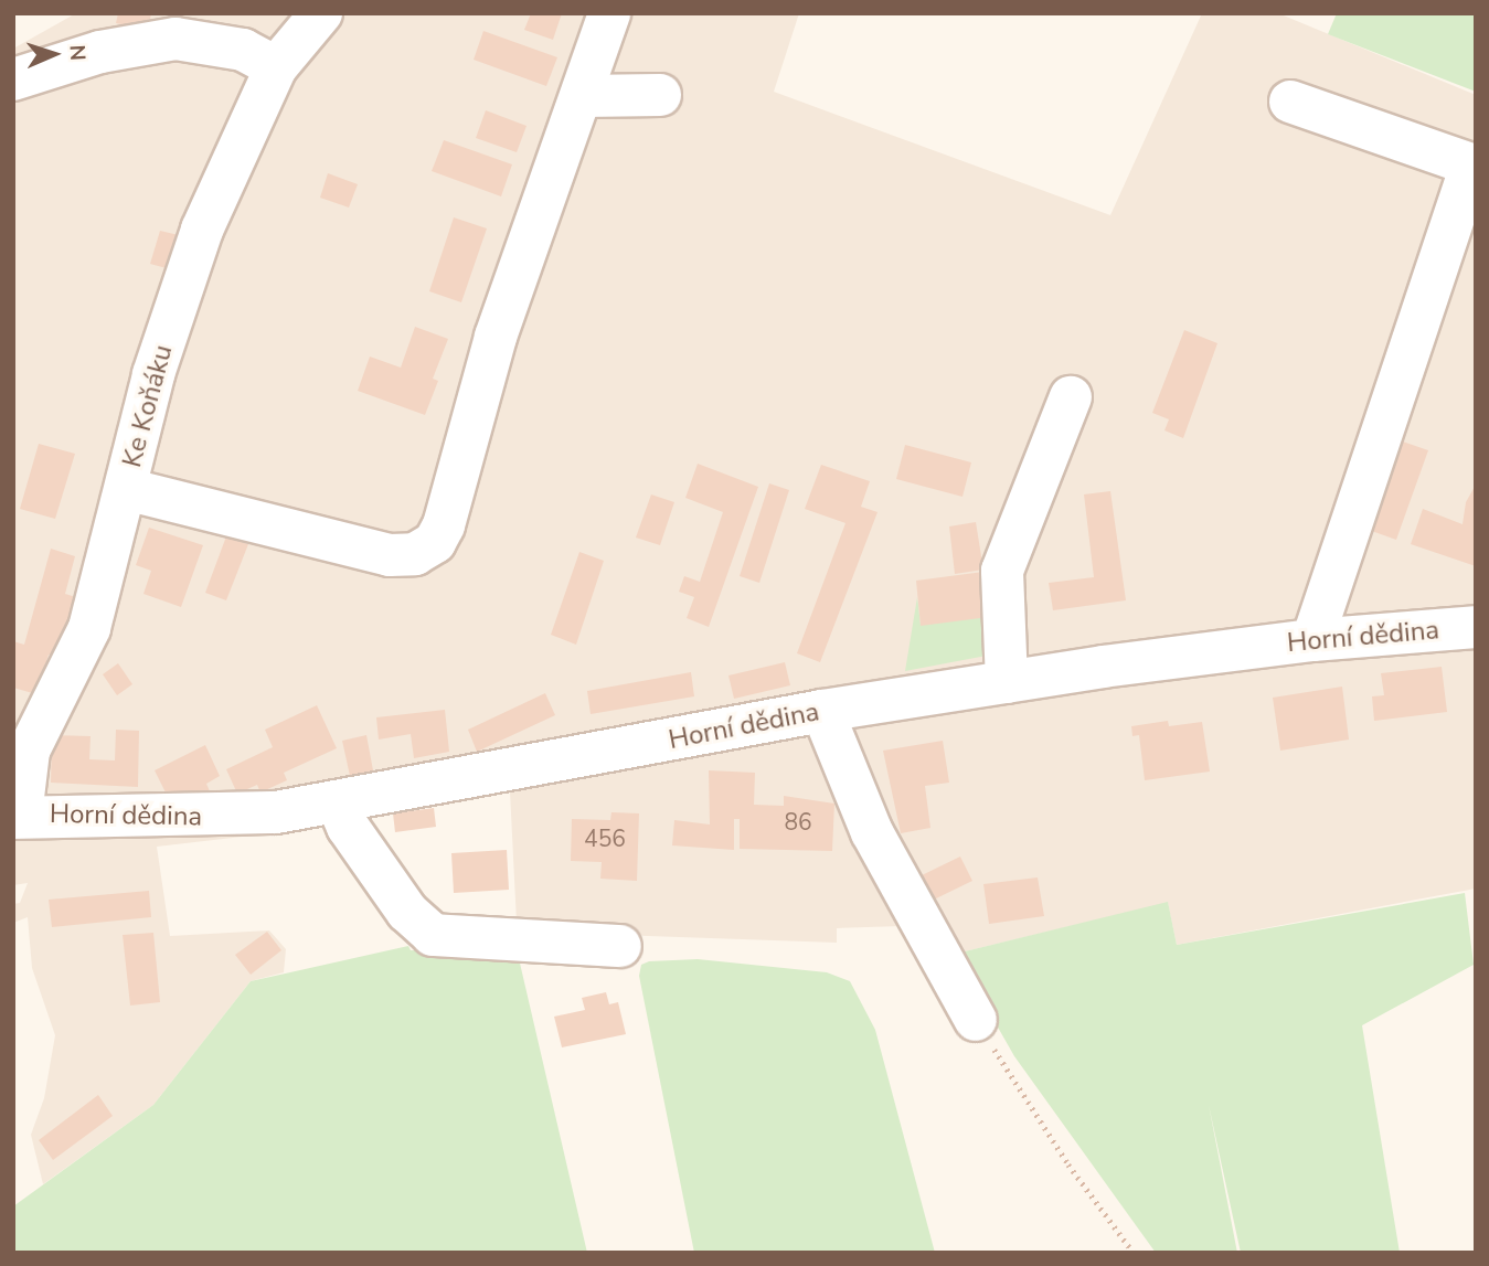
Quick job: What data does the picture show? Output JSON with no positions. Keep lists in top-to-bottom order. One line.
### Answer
{"streets":{"street":["Ke Koňáku","Horní dědina"]},"crossings":[["Ke Koňáku","Horní dědina"]],"house_numbers":["86","456"],"north":"right"}
